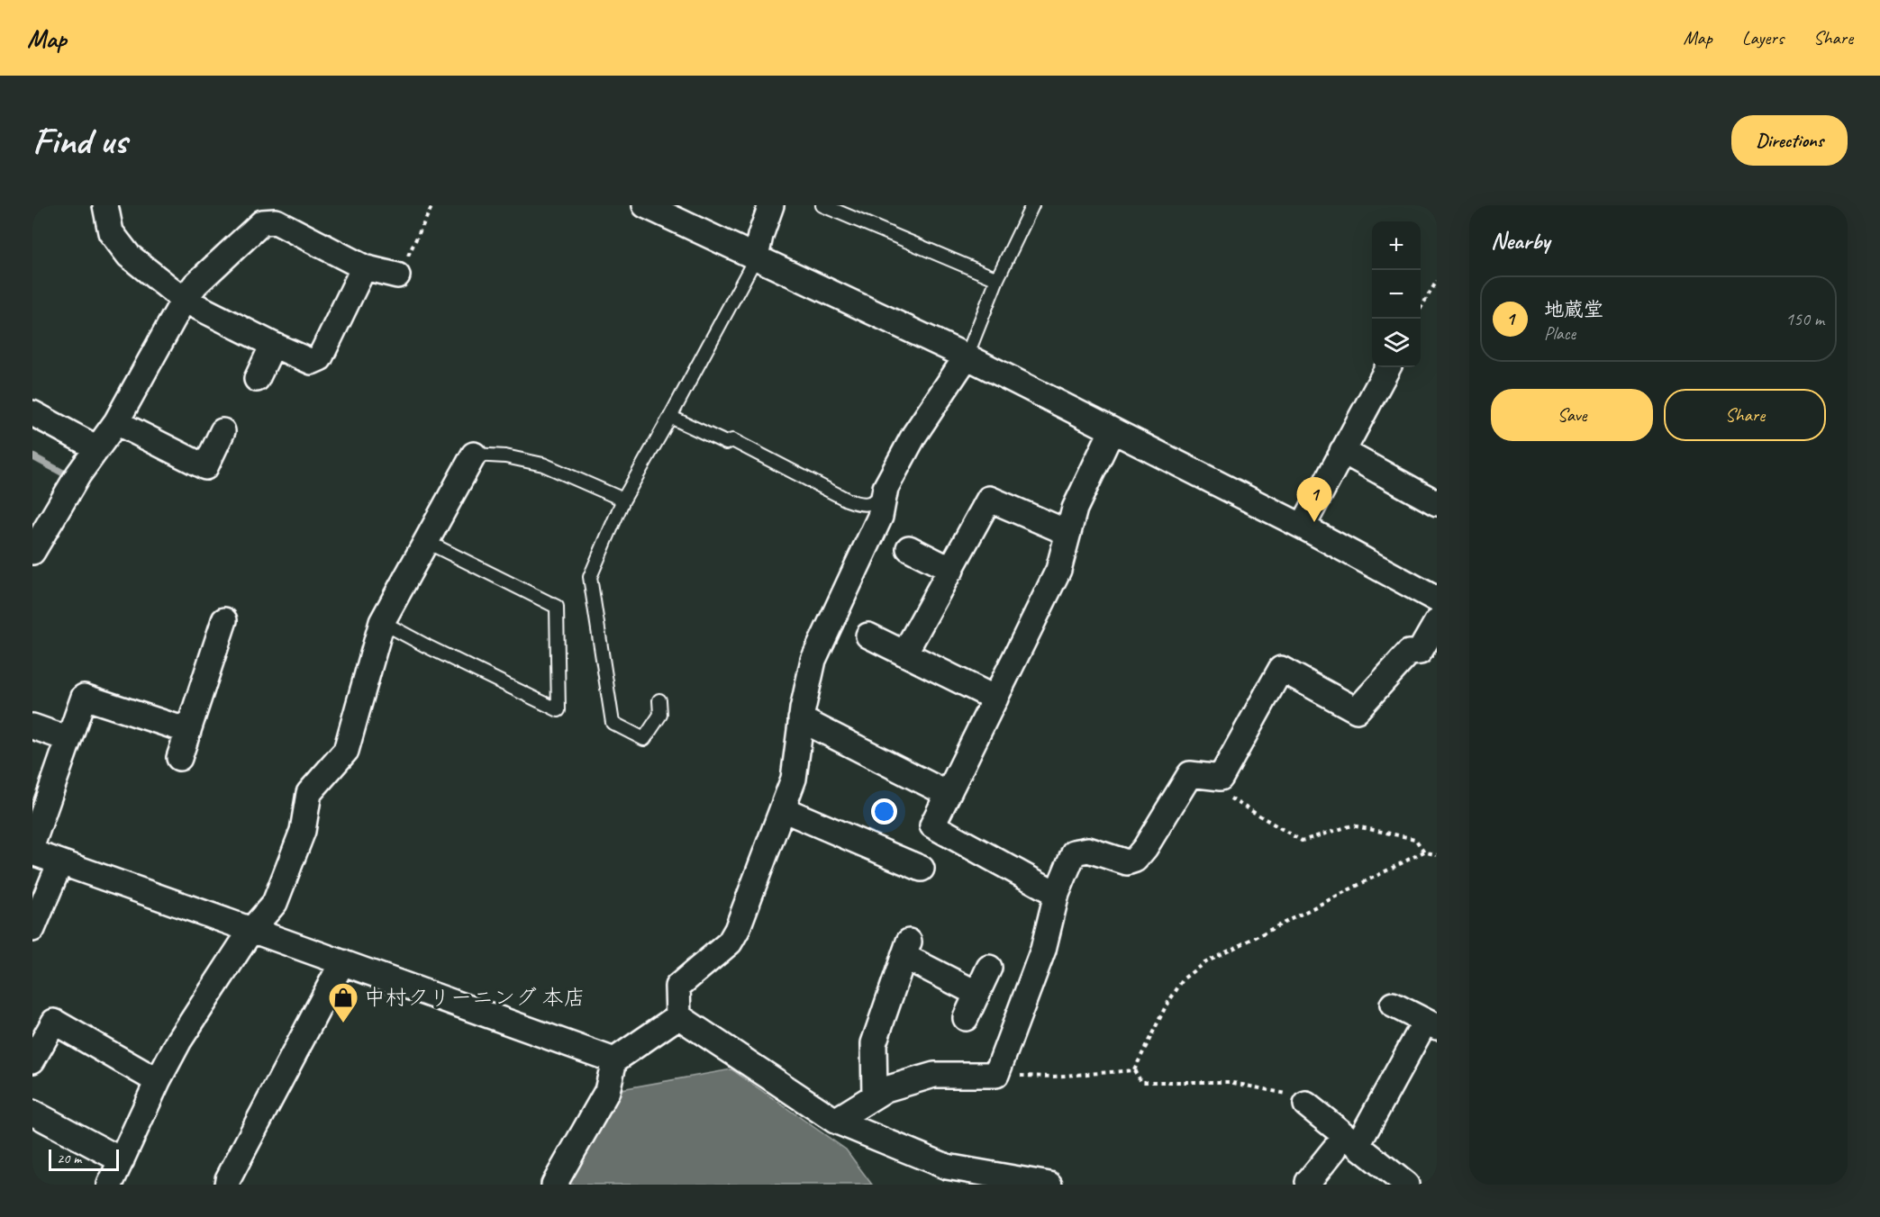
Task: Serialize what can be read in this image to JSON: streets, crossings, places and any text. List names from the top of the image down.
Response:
{
  "places": {
    "shop": ["中村クリーニング 本店"]
  },
  "scale_bar": "20 m",
  "page": {
    "header": "Map",
    "nav": ["Map", "Layers", "Share"],
    "buttons": [
      "Directions",
      ["Save", "Share"]
    ],
    "title": "Find us",
    "heading": "Nearby",
    "map_buttons": ["+", "−"],
    "list": [
      {
        "mark": "1",
        "name": "地蔵堂",
        "note": "Place",
        "value": "150 m"
      }
    ],
    "pins": "1",
    "scale": "20 m"
  }
}
